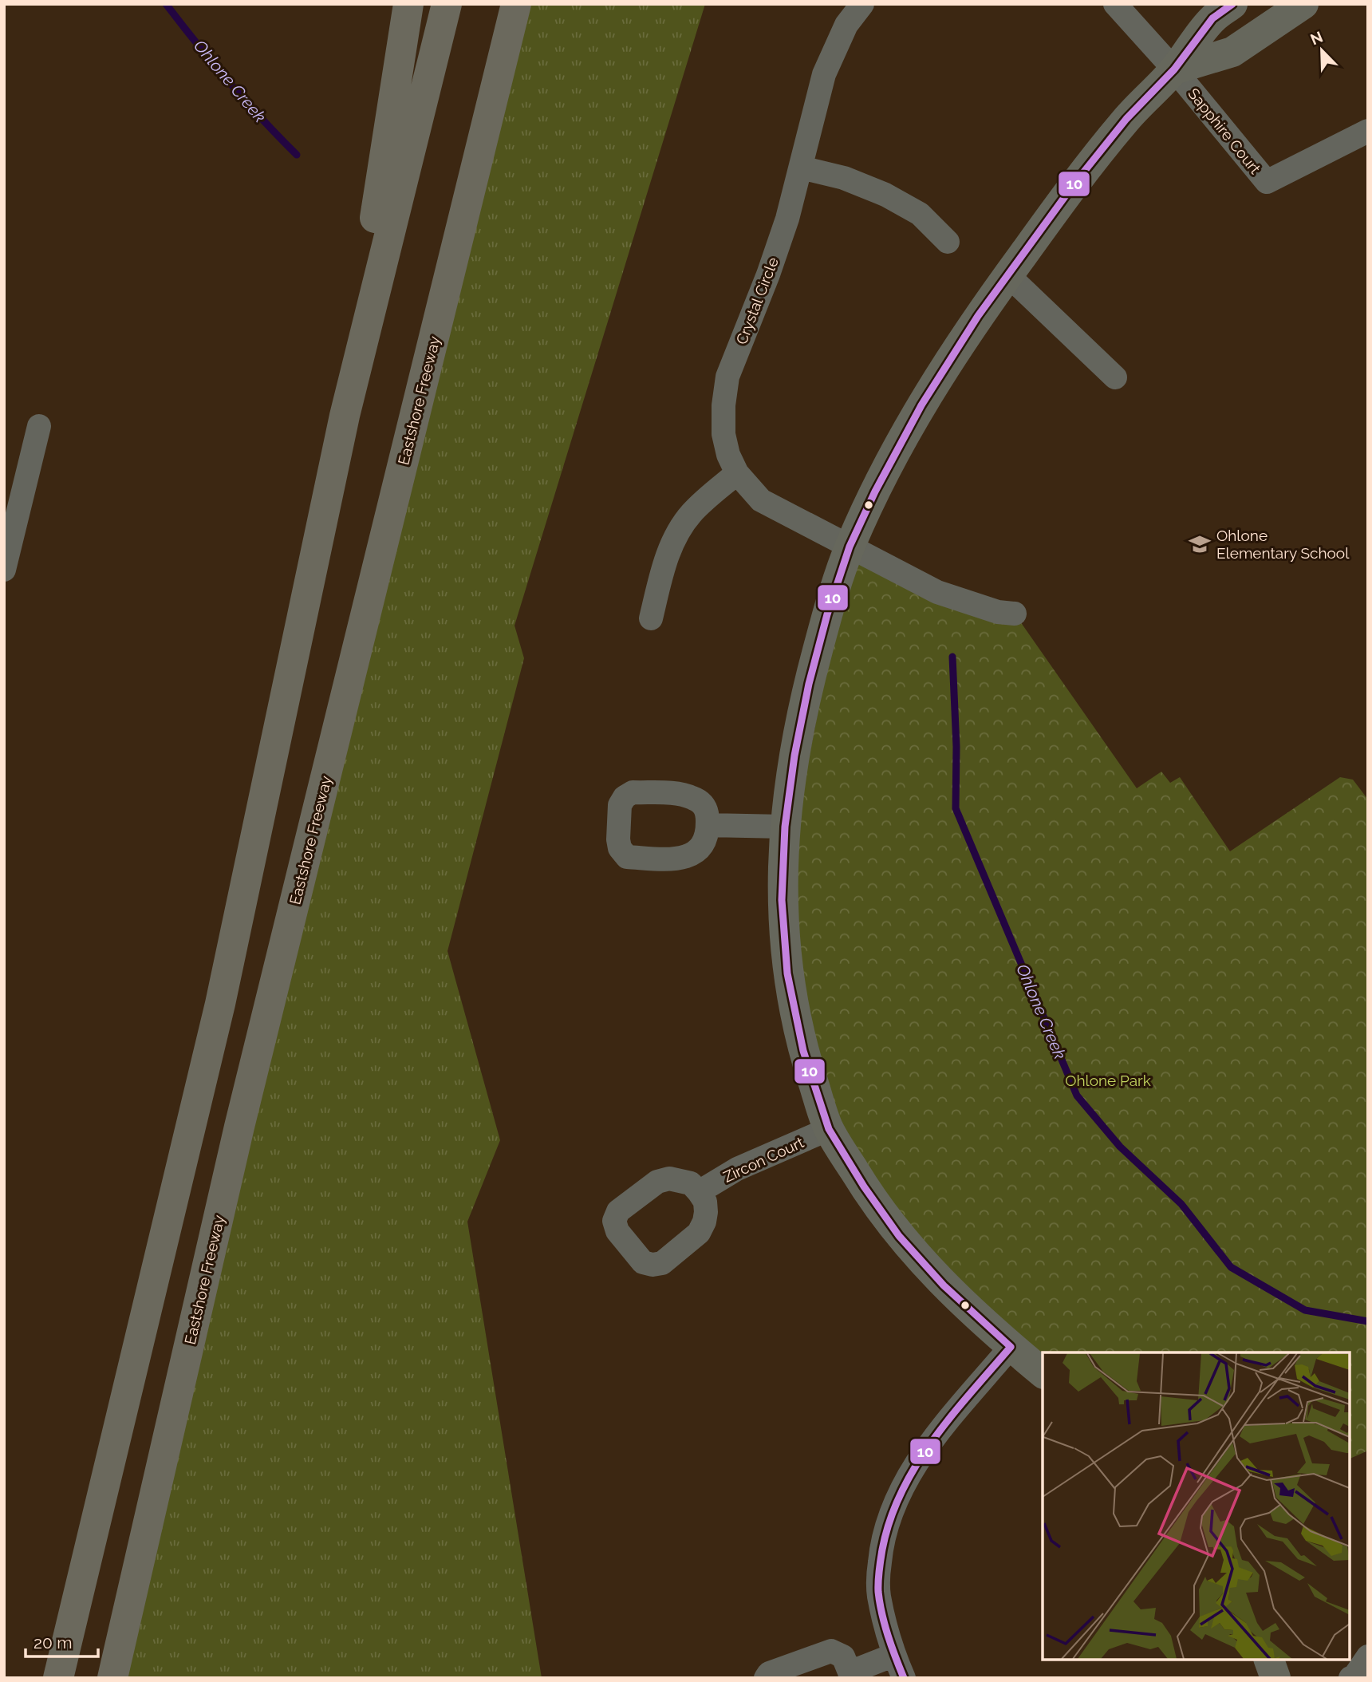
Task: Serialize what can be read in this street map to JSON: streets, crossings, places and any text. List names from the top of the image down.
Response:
{
  "streets": {
    "highway": ["Eastshore Freeway"],
    "street": ["Sapphire Court", "Crystal Circle", "Zircon Court"]
  },
  "water": ["Ohlone Creek"],
  "parks": ["Ohlone Park"],
  "places": {
    "school or university": ["Ohlone Elementary School"]
  },
  "lines": ["transit line 10"],
  "scale_bar": "20 m",
  "north": "top left"
}
